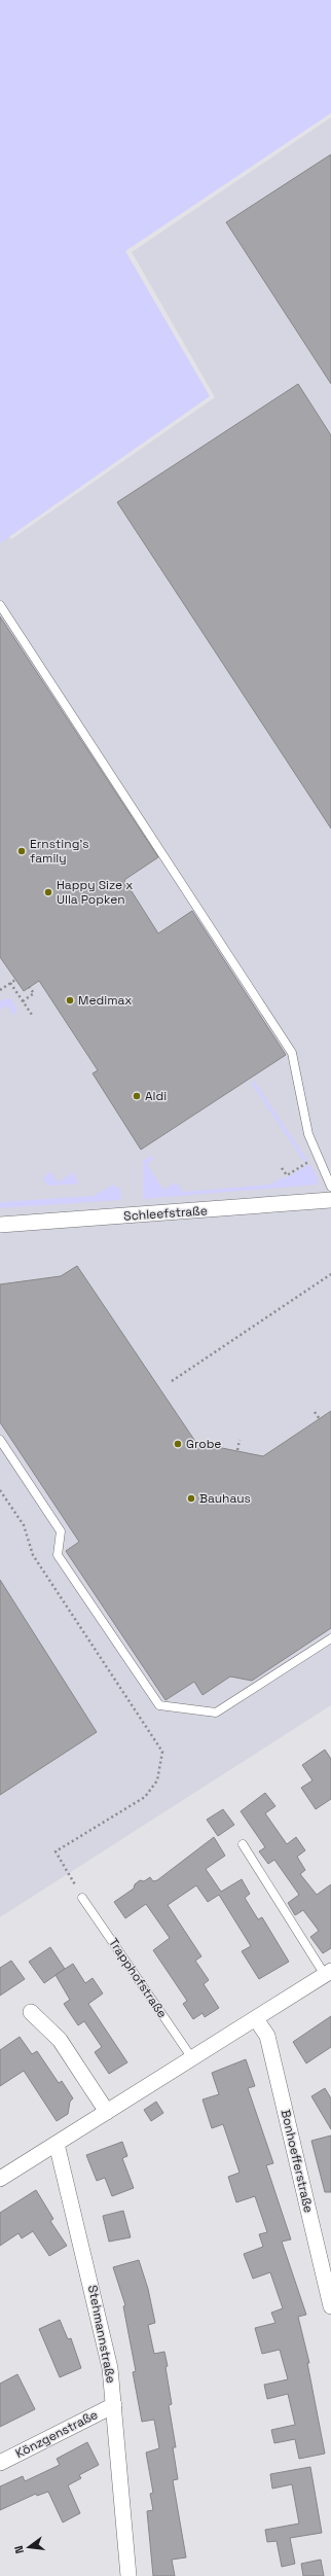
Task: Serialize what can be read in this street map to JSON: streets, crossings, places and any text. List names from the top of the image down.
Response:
{
  "streets": {
    "street": [
      "Schleefstraße",
      "Bonhoefferstraße",
      "Stehmannstraße",
      "Könzgenstraße"
    ],
    "lane": ["Trapphofstraße"]
  },
  "crossings": [
    ["Stehmannstraße", "Könzgenstraße"]
  ],
  "places": [
    "Ernsting's family",
    "Happy Size x Ulla Popken",
    "Medimax",
    "Aldi",
    "Grobe",
    "Bauhaus"
  ],
  "north": "left"
}
